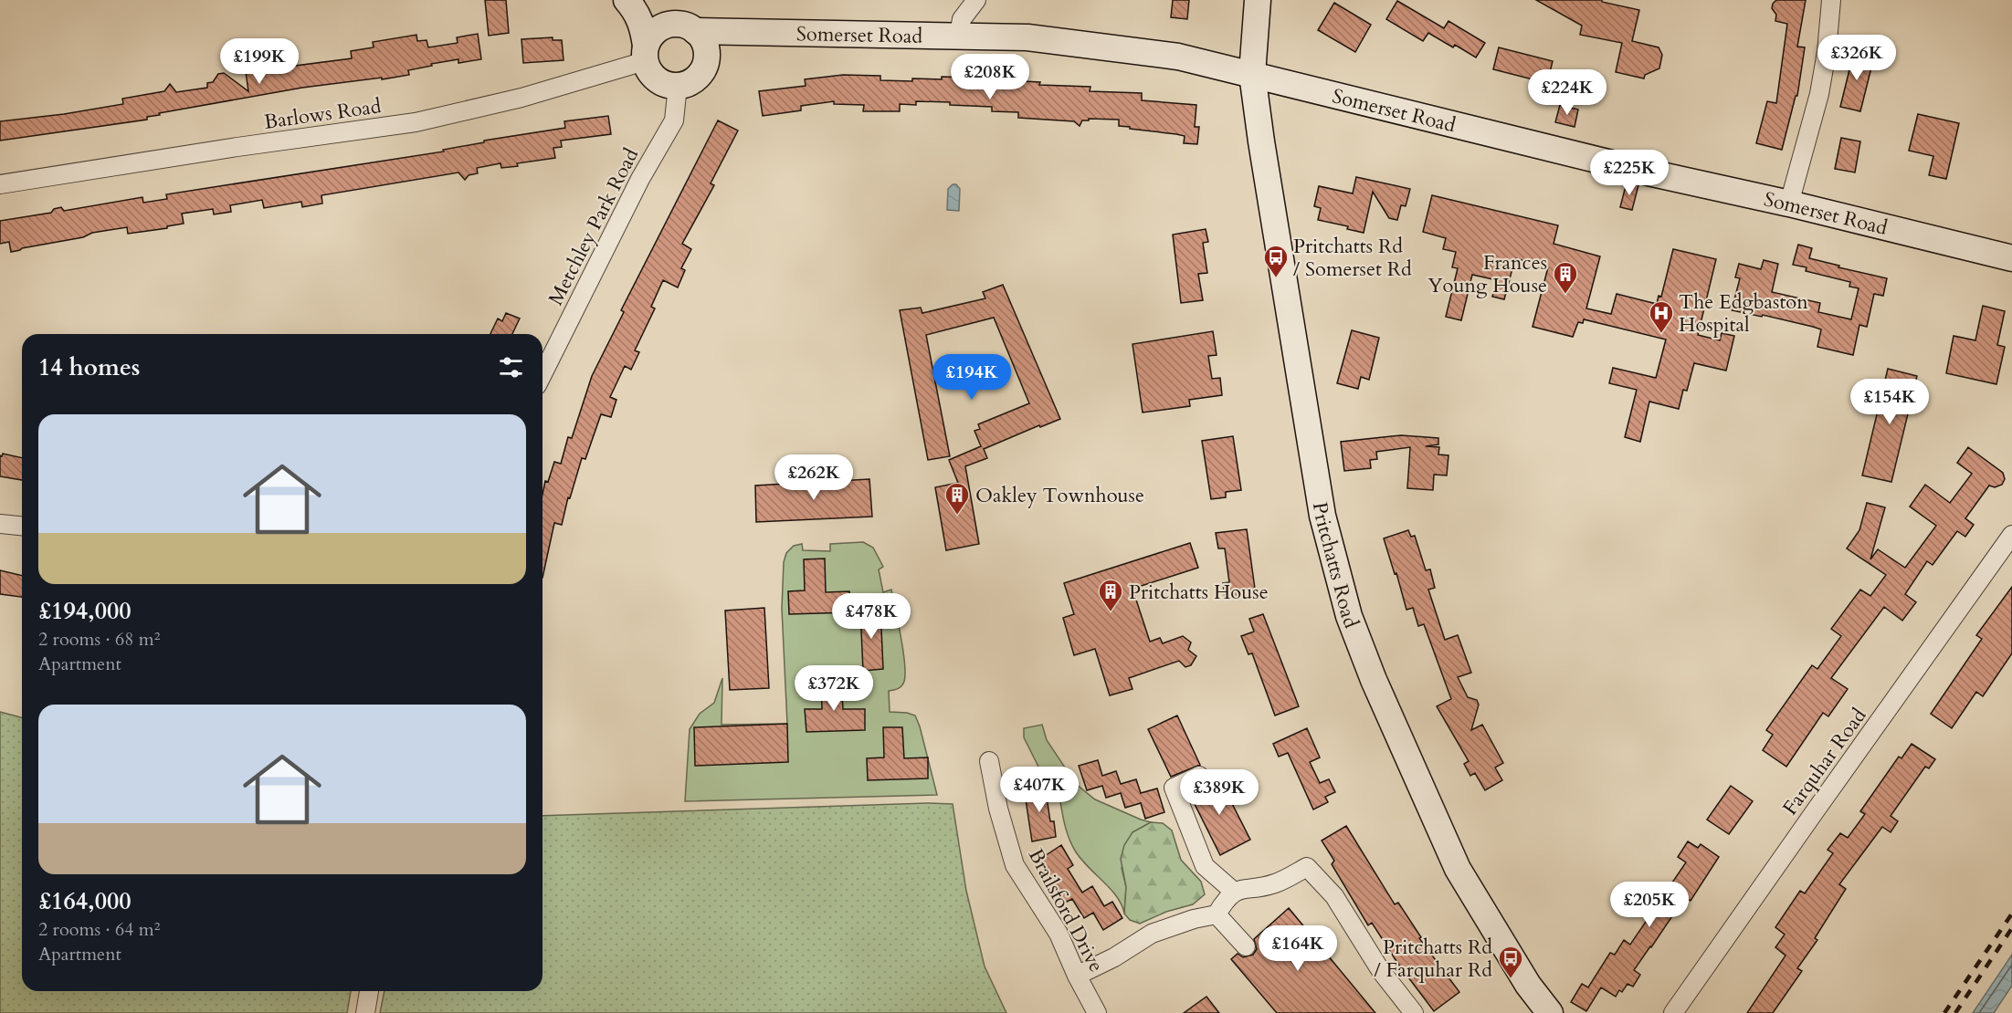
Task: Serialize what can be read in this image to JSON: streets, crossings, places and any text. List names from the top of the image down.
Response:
{
  "streets": {
    "street": [
      "Somerset Road",
      "Barlows Road",
      "Metchley Park Road",
      "Pritchatts Road",
      "Farquhar Road",
      "Brailsford Drive"
    ]
  },
  "crossings": [
    ["Somerset Road", "Barlows Road"],
    ["Somerset Road", "Metchley Park Road"],
    ["Somerset Road", "Pritchatts Road"],
    ["Barlows Road", "Metchley Park Road"]
  ],
  "places": {
    "bus stop": ["Pritchatts Rd / Somerset Rd", "Pritchatts Rd / Farquhar Rd"],
    "building": ["Frances Young House", "Oakley Townhouse", "Pritchatts House"],
    "hospital": ["The Edgbaston Hospital"]
  },
  "page": {
    "price": [
      "£326K",
      "£199K",
      "£208K",
      "£224K",
      "£225K",
      "£194K",
      "£154K",
      "£262K",
      "£478K",
      "£372K",
      "£407K",
      "£389K",
      "£205K",
      "£164K"
    ],
    "heading": "14 homes",
    "list": [
      {
        "name": "£194,000",
        "note": "2 rooms · 68 m² · Apartment"
      },
      {
        "name": "£164,000",
        "note": "2 rooms · 64 m² · Apartment"
      }
    ]
  }
}
